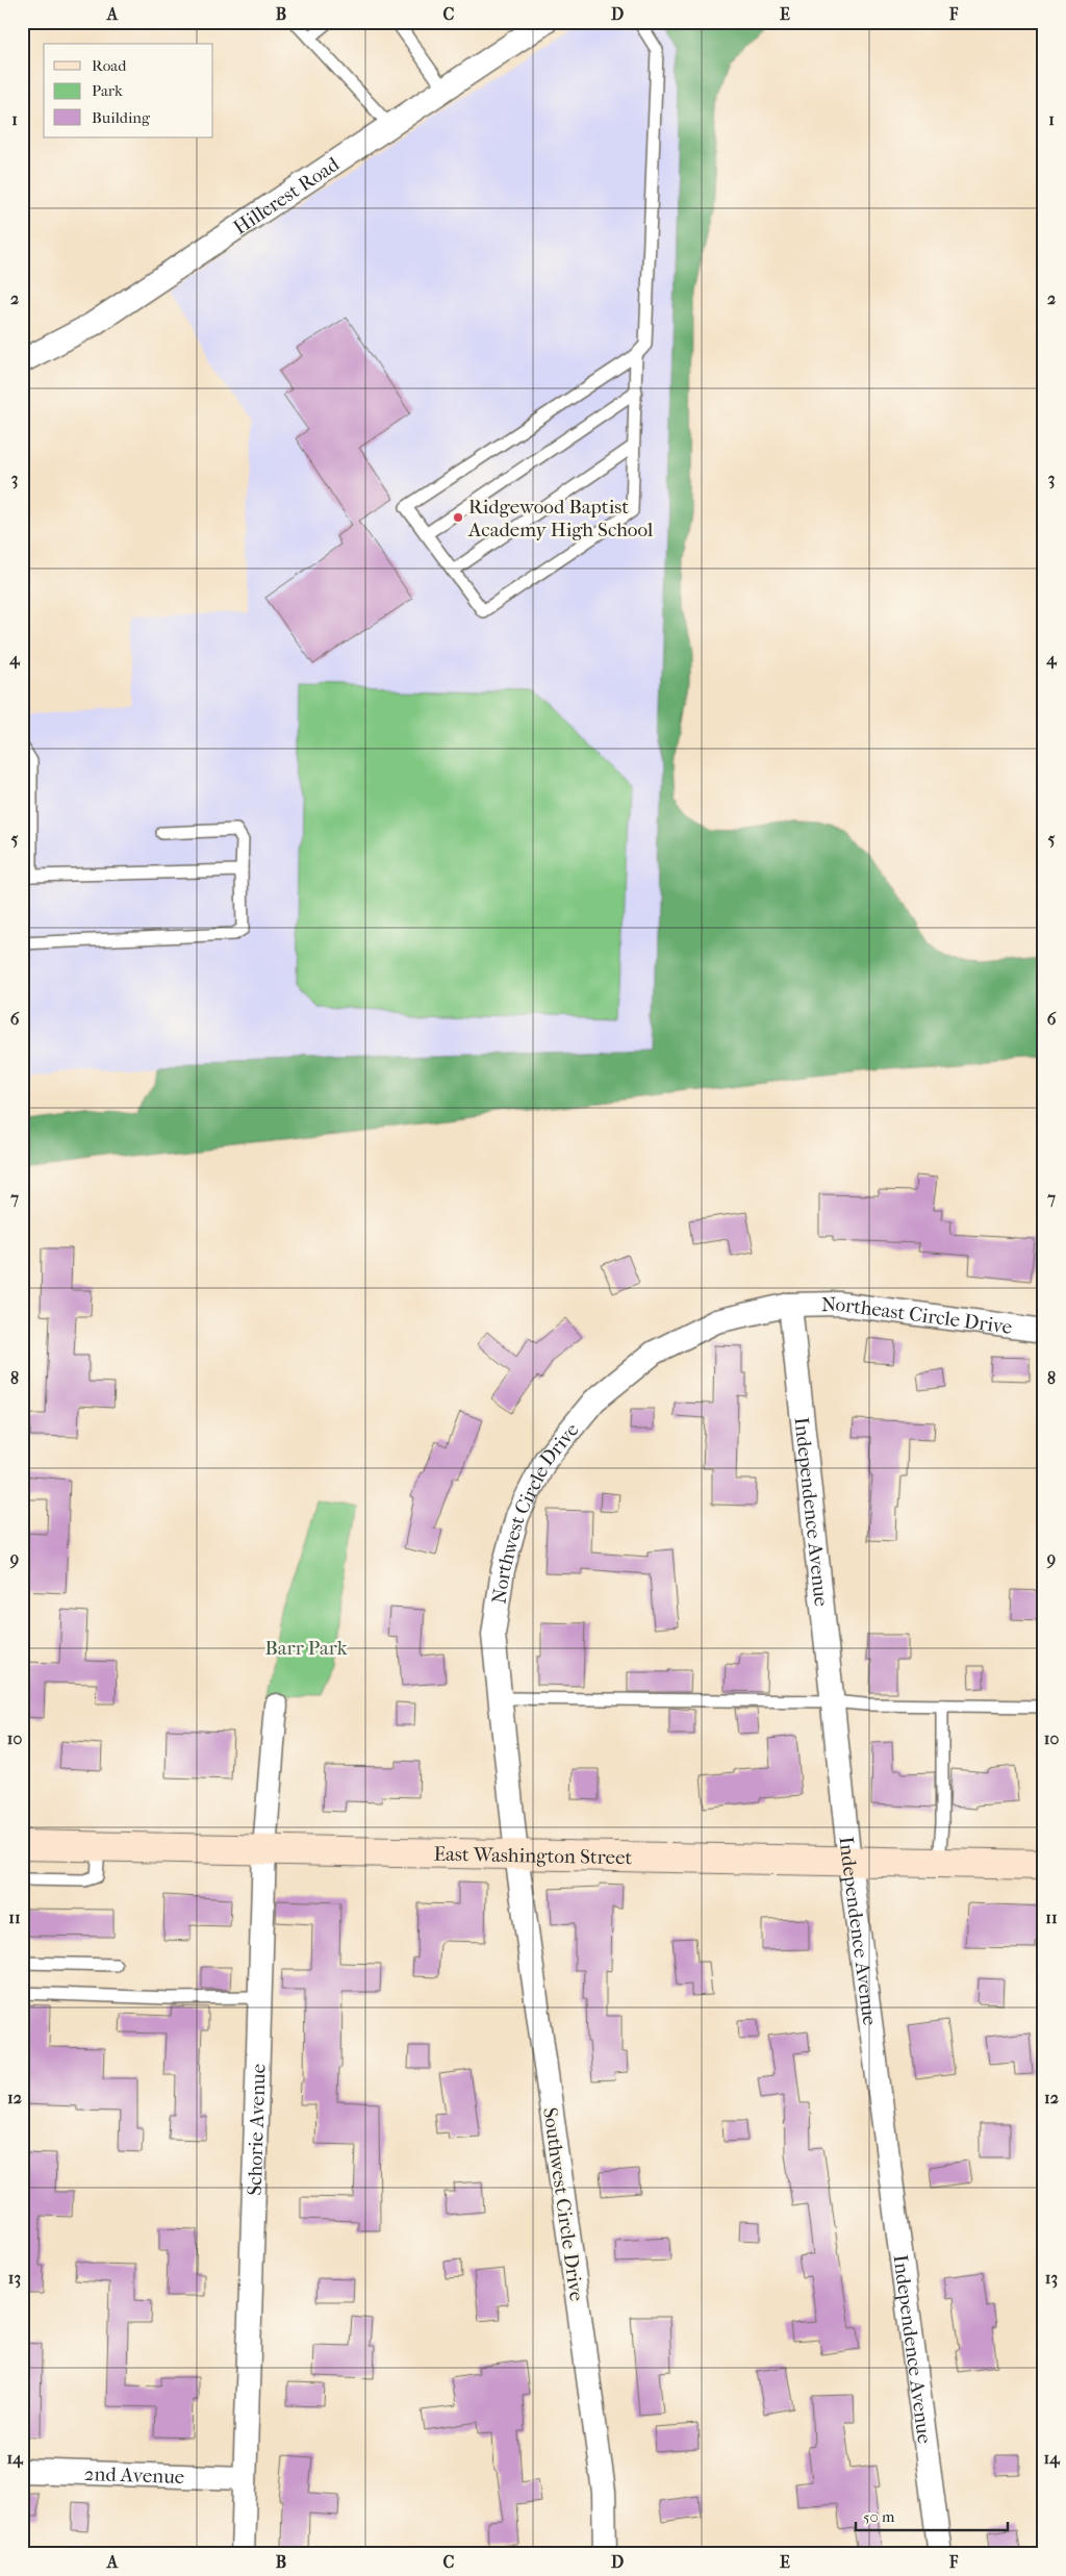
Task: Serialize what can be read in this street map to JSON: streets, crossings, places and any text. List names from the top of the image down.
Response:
{
  "streets": {
    "street": [
      "Hillcrest Road",
      "Northeast Circle Drive",
      "Independence Avenue",
      "Northwest Circle Drive",
      "East Washington Street",
      "Schorie Avenue",
      "Southwest Circle Drive",
      "2nd Avenue"
    ]
  },
  "crossings": [
    ["Northeast Circle Drive", "Independence Avenue"],
    ["Northeast Circle Drive", "Northwest Circle Drive"],
    ["Independence Avenue", "Northwest Circle Drive"],
    ["Independence Avenue", "East Washington Street"],
    ["Northwest Circle Drive", "East Washington Street"],
    ["Northwest Circle Drive", "Southwest Circle Drive"],
    ["East Washington Street", "Schorie Avenue"],
    ["East Washington Street", "Southwest Circle Drive"],
    ["Schorie Avenue", "2nd Avenue"]
  ],
  "parks": ["Barr Park"],
  "places": ["Ridgewood Baptist Academy High School"],
  "legend": ["Road", "Park", "Building"],
  "scale_bar": "50 m",
  "grid": {
    "columns": [
      "A",
      "B",
      "C",
      "D",
      "E",
      "F"
    ],
    "rows": [
      "1",
      "2",
      "3",
      "4",
      "5",
      "6",
      "7",
      "8",
      "9",
      "10",
      "11",
      "12",
      "13",
      "14"
    ]
  }
}
